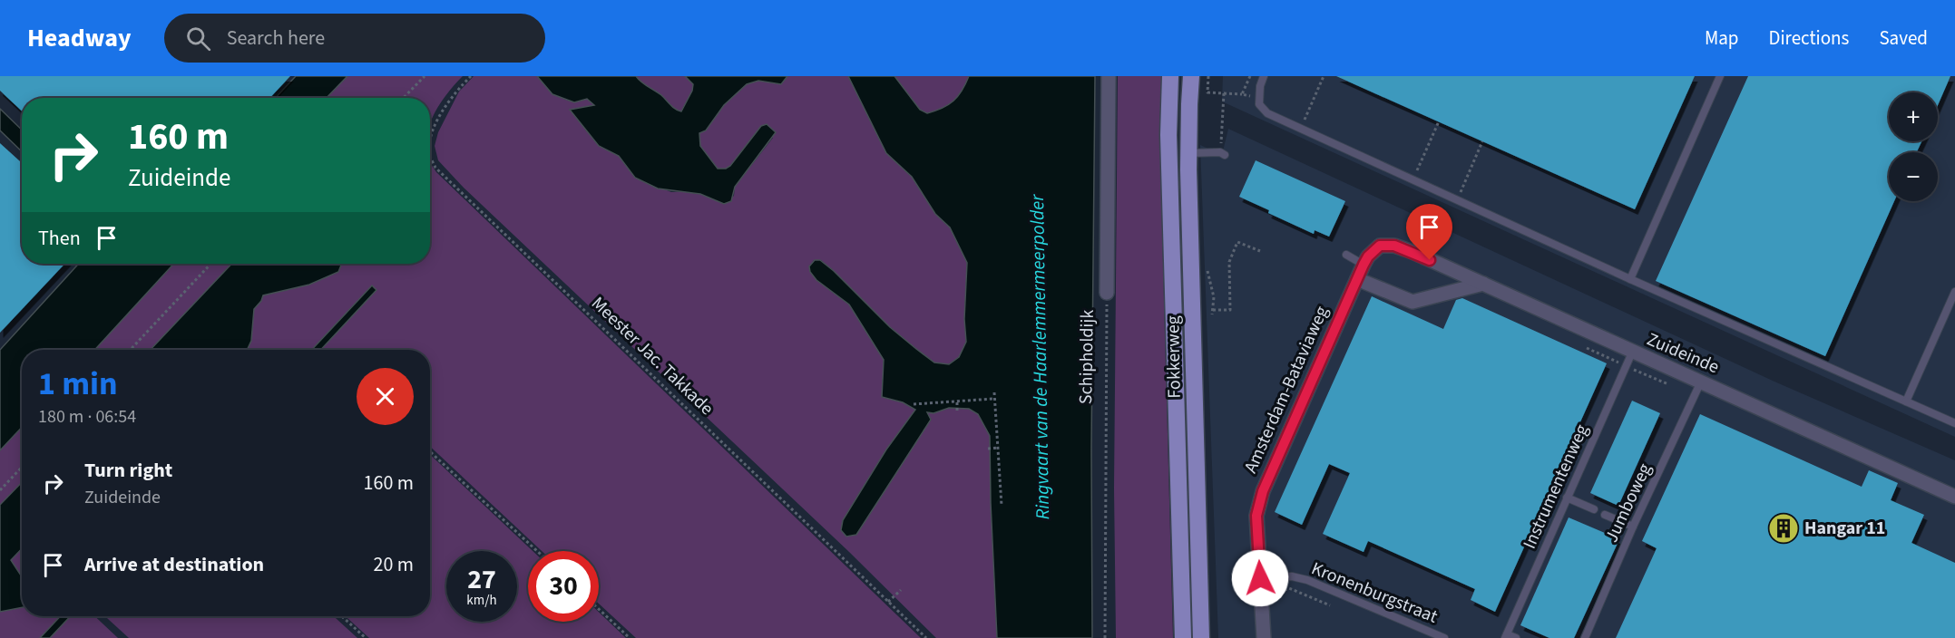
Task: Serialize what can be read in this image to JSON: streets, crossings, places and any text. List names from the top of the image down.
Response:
{
  "streets": {
    "main road": ["Fokkerweg"],
    "street": ["Zuideinde", "Schipholdijk", "Amsterdam-Bataviaweg"],
    "lane": ["Instrumentenweg", "Jumboweg", "Kronenburgstraat"],
    "path": ["Meester Jac. Takkade"]
  },
  "crossings": [
    ["Zuideinde", "Amsterdam-Bataviaweg"],
    ["Zuideinde", "Instrumentenweg"],
    ["Zuideinde", "Jumboweg"],
    ["Amsterdam-Bataviaweg", "Kronenburgstraat"]
  ],
  "water": ["Ringvaart van de Haarlemmermeerpolder"],
  "places": {
    "building": ["Hangar 11"]
  },
  "page": {
    "header": "Headway",
    "search": "Search here",
    "nav": ["Map", "Directions", "Saved"],
    "map_buttons": ["+", "−"],
    "turn": ["160 m", "Zuideinde"],
    "then": "Then",
    "heading": ["1 min", "180 m · 06:54"],
    "list": [
      {
        "name": "Turn right",
        "note": "Zuideinde",
        "value": "160 m"
      },
      {
        "name": "Arrive at destination",
        "value": "20 m"
      }
    ],
    "speed": "27 km/h",
    "limit": "30"
  }
}
